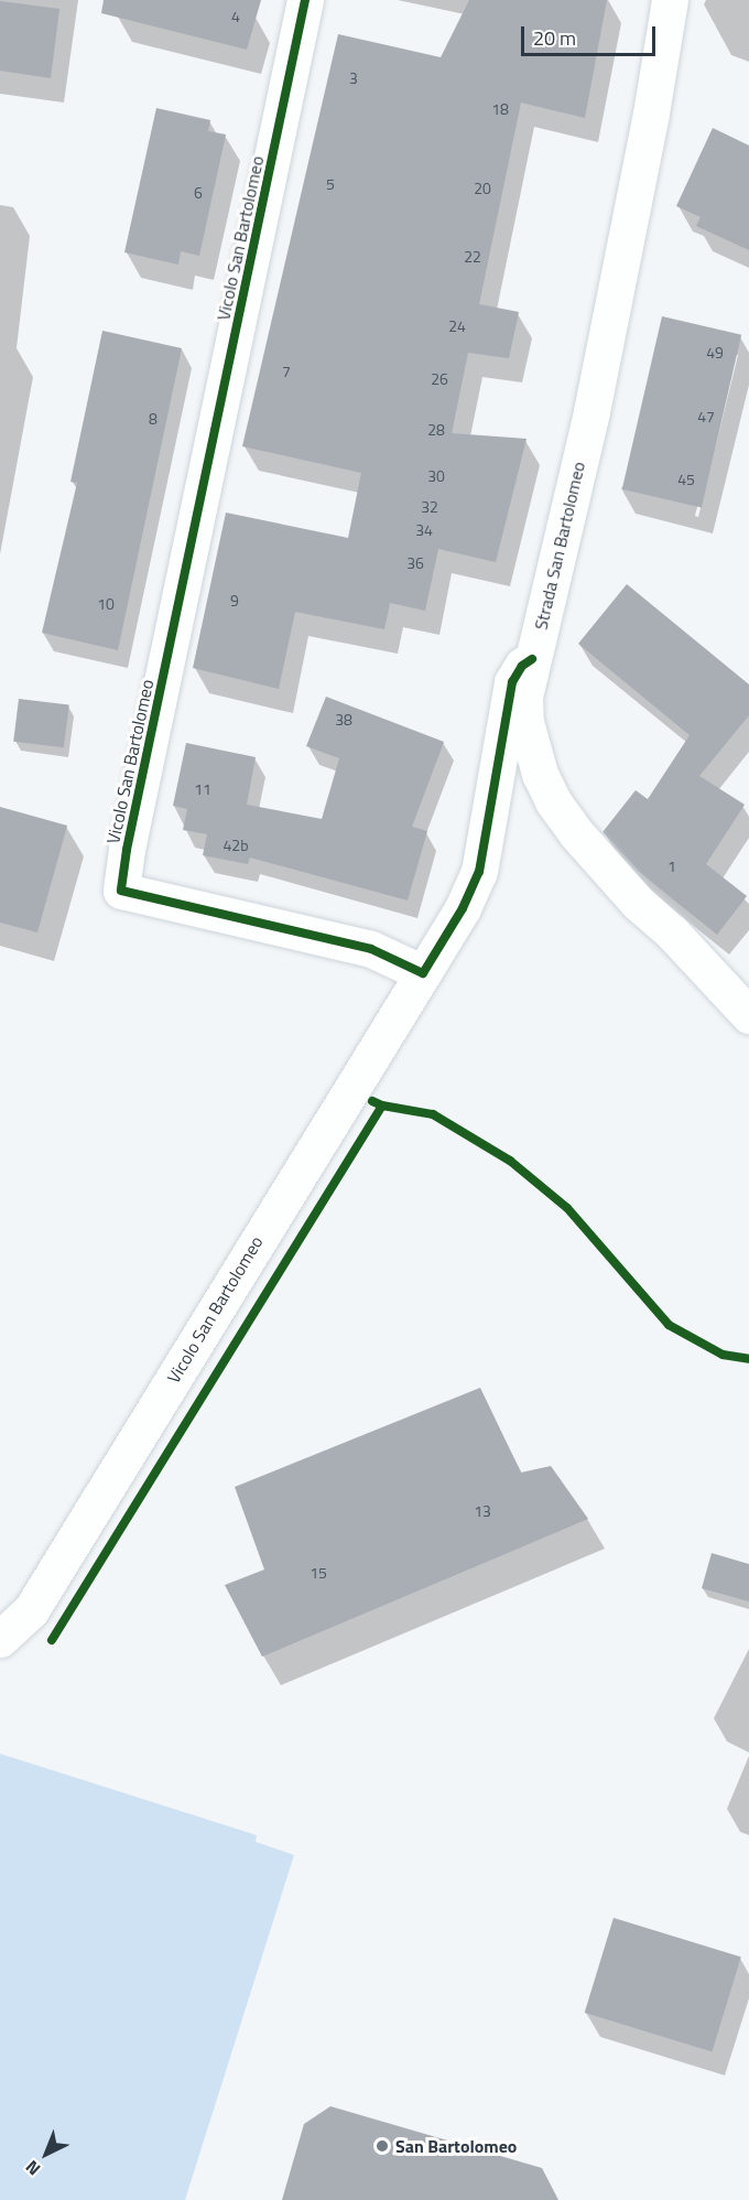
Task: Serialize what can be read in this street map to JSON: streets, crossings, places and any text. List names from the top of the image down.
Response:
{
  "streets": {
    "street": ["Vicolo San Bartolomeo", "Strada San Bartolomeo"]
  },
  "crossings": [
    ["Vicolo San Bartolomeo", "Strada San Bartolomeo"]
  ],
  "places": ["San Bartolomeo"],
  "house_numbers": [
    "4",
    "3",
    "18",
    "5",
    "20",
    "6",
    "22",
    "24",
    "49",
    "7",
    "26",
    "47",
    "8",
    "28",
    "30",
    "45",
    "32",
    "34",
    "36",
    "9",
    "10",
    "38",
    "11",
    "42b",
    "1",
    "13",
    "15"
  ],
  "scale_bar": "20 m",
  "north": "bottom left"
}
